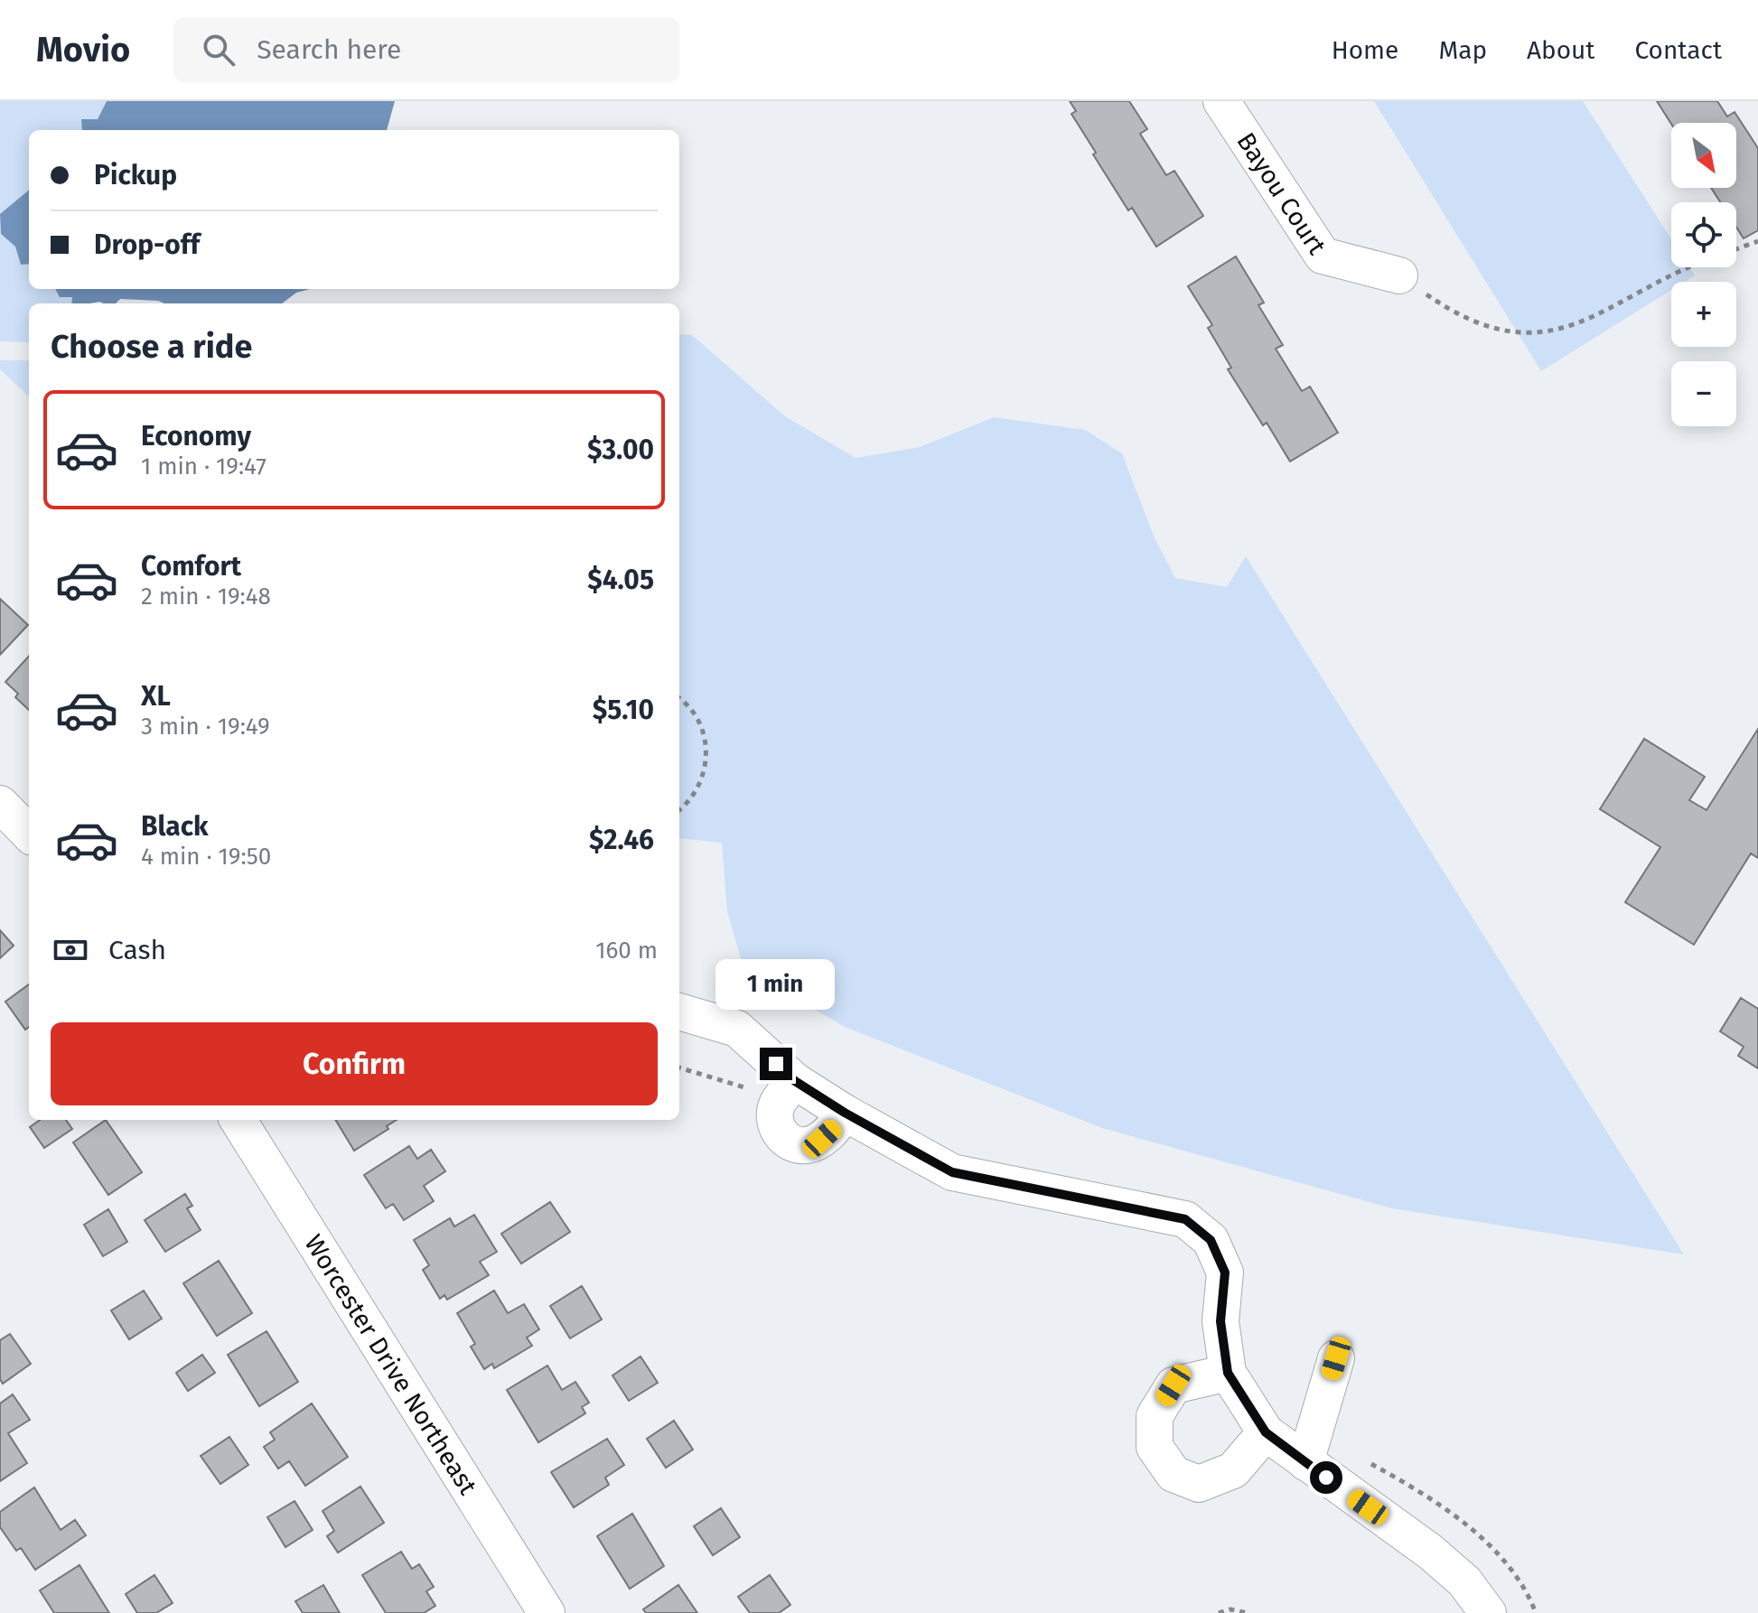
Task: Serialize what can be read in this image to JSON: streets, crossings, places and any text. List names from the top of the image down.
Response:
{
  "streets": {
    "street": ["Bayou Court", "Worcester Drive Northeast"]
  },
  "north": "bottom right",
  "page": {
    "header": "Movio",
    "search": "Search here",
    "nav": [
      "Home",
      "Map",
      "About",
      "Contact"
    ],
    "map_buttons": ["+", "−"],
    "banner": ["Pickup", "Drop-off"],
    "heading": "Choose a ride",
    "list": [
      {
        "name": "Economy",
        "note": "1 min · 19:47",
        "value": "$3.00"
      },
      {
        "name": "Comfort",
        "note": "2 min · 19:48",
        "value": "$4.05"
      },
      {
        "name": "XL",
        "note": "3 min · 19:49",
        "value": "$5.10"
      },
      {
        "name": "Black",
        "note": "4 min · 19:50",
        "value": "$2.46"
      }
    ],
    "pay": ["Cash", "160 m"],
    "bubble": "1 min",
    "buttons": "Confirm"
  }
}
